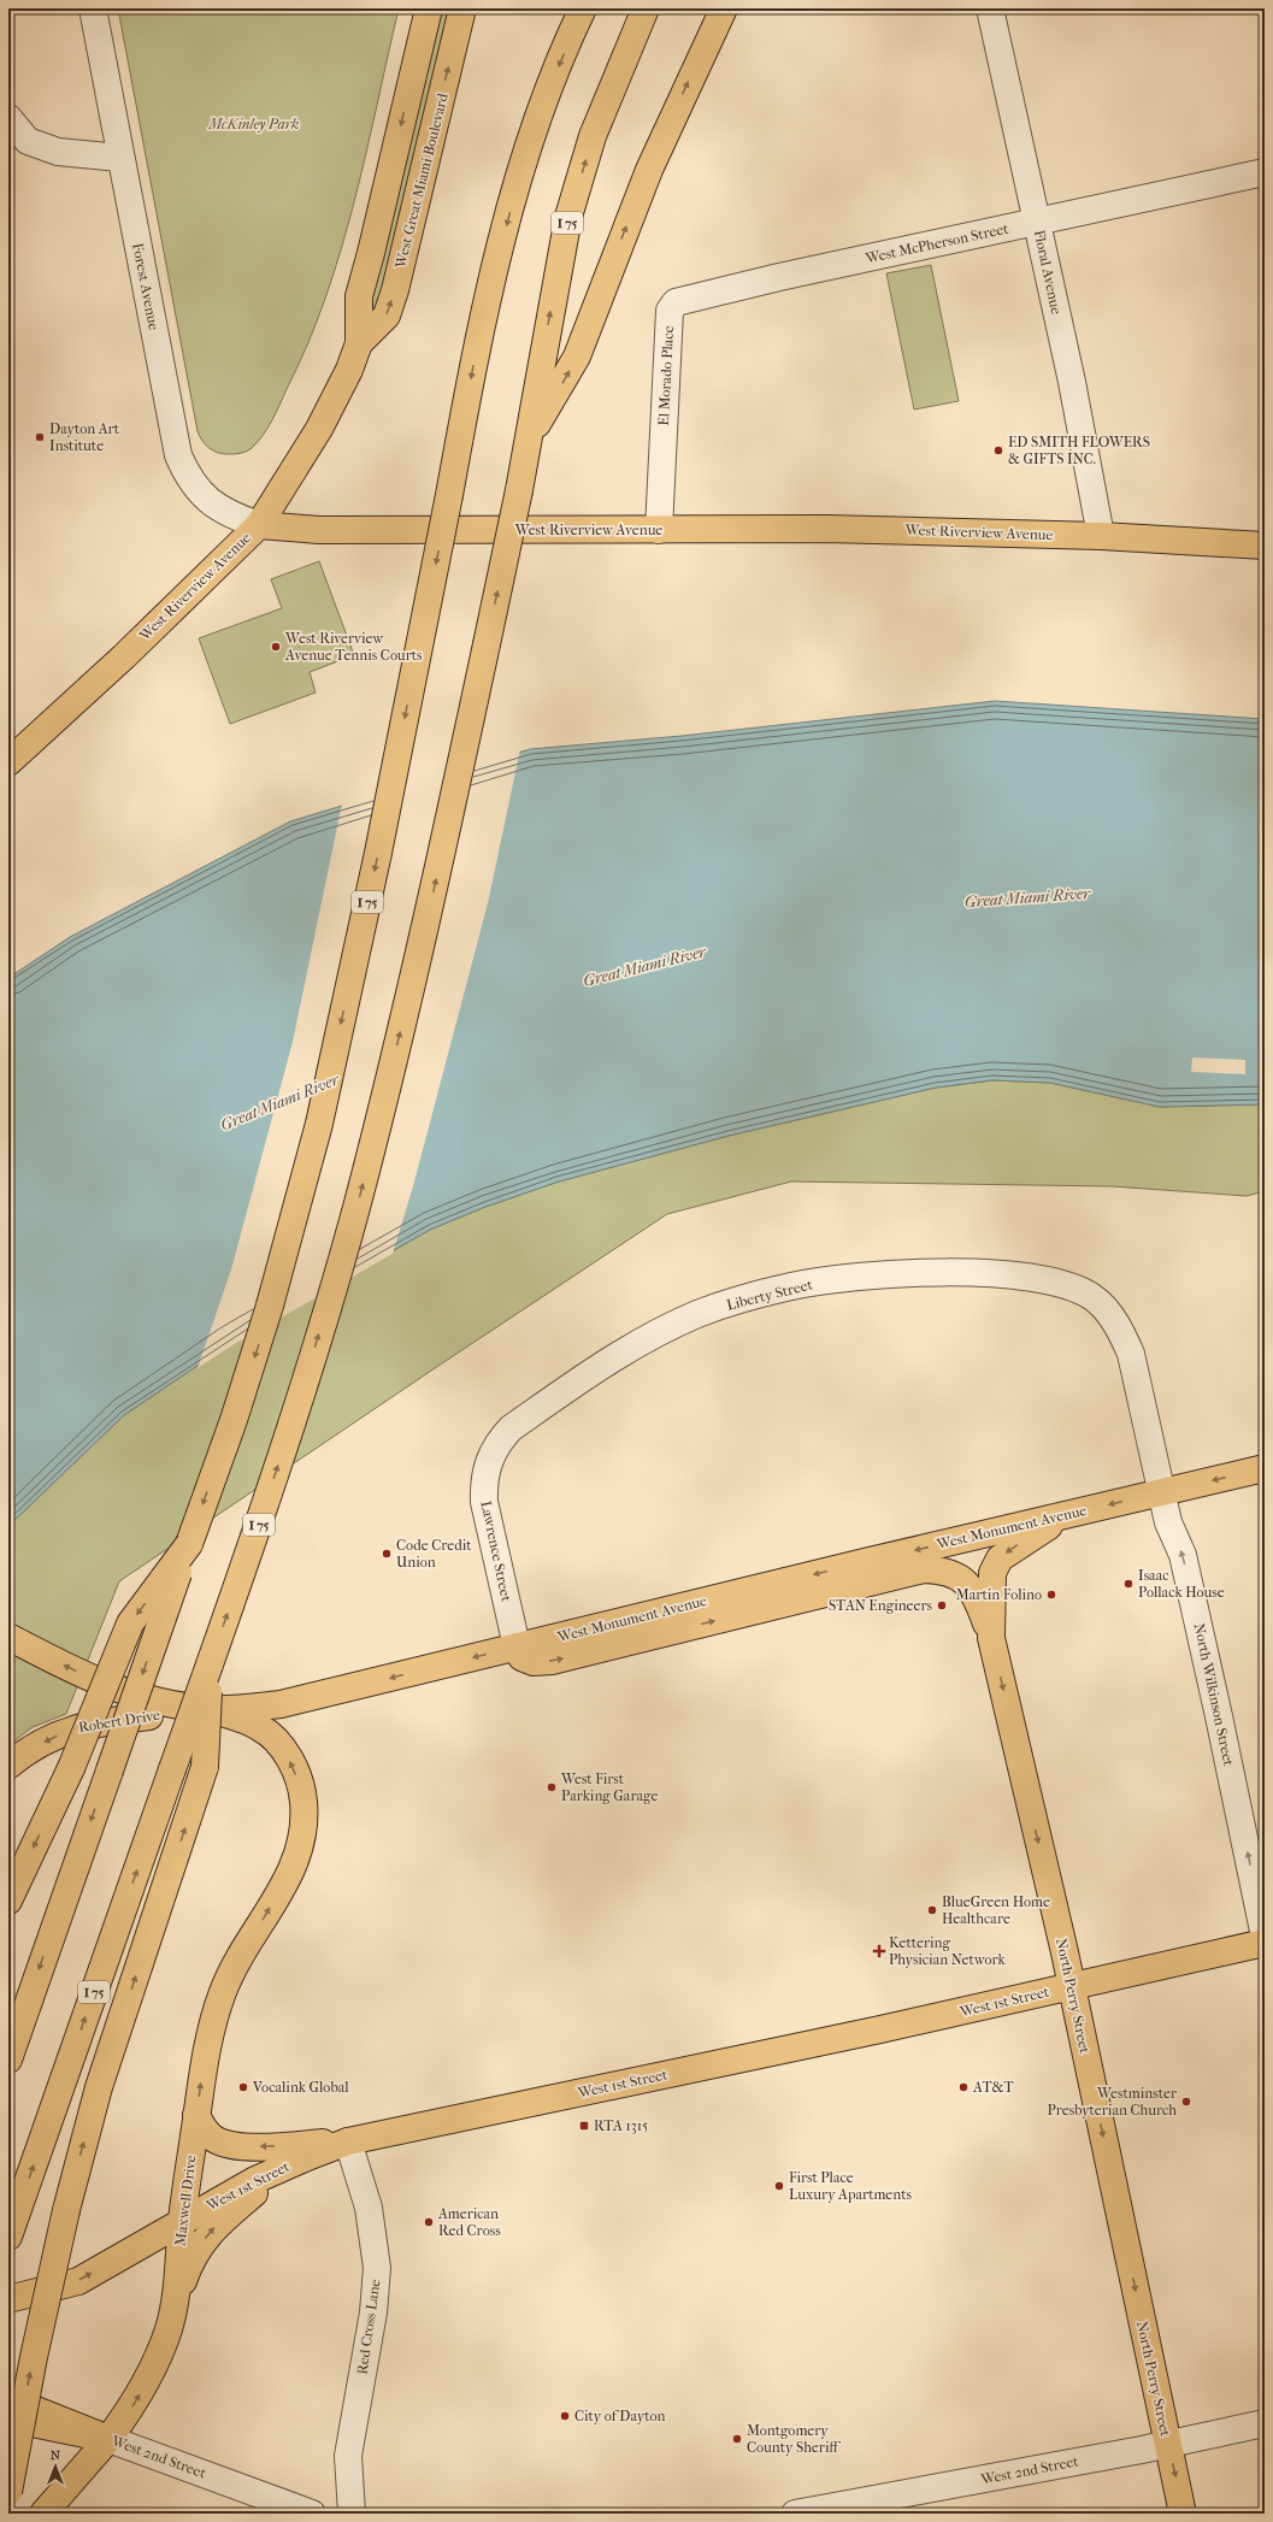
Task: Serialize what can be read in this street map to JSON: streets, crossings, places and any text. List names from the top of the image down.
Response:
{
  "streets": {
    "main road": [
      "West Great Miami Boulevard",
      "I 75",
      "West Riverview Avenue",
      "West Monument Avenue",
      "Robert Drive",
      "North Perry Street",
      "West 1st Street",
      "Maxwell Drive",
      "West 2nd Street"
    ],
    "street": [
      "West McPherson Street",
      "Floral Avenue",
      "Forest Avenue",
      "El Morado Place",
      "Liberty Street",
      "Lawrence Street",
      "North Wilkinson Street",
      "Red Cross Lane"
    ]
  },
  "crossings": [
    ["West Great Miami Boulevard", "Forest Avenue"],
    ["West Great Miami Boulevard", "West Riverview Avenue"],
    ["West McPherson Street", "Floral Avenue"],
    ["West McPherson Street", "El Morado Place"],
    ["Floral Avenue", "West Riverview Avenue"],
    ["Forest Avenue", "West Riverview Avenue"],
    ["El Morado Place", "West Riverview Avenue"],
    ["Liberty Street", "Lawrence Street"],
    ["Liberty Street", "North Wilkinson Street"],
    ["West Monument Avenue", "Lawrence Street"],
    ["West Monument Avenue", "North Wilkinson Street"],
    ["West Monument Avenue", "Robert Drive"],
    ["West Monument Avenue", "North Perry Street"],
    ["West Monument Avenue", "Maxwell Drive"],
    ["Robert Drive", "Maxwell Drive"],
    ["North Perry Street", "West 1st Street"],
    ["North Perry Street", "West 2nd Street"],
    ["West 1st Street", "Maxwell Drive"],
    ["West 1st Street", "Red Cross Lane"],
    ["Maxwell Drive", "West 2nd Street"]
  ],
  "one_way": [
    "West Monument Avenue",
    "North Wilkinson Street",
    "Robert Drive",
    "North Perry Street"
  ],
  "water": ["Great Miami River"],
  "parks": ["McKinley Park"],
  "places": {
    "other": [
      "Dayton Art Institute",
      "ED SMITH FLOWERS & GIFTS INC.",
      "West Riverview Avenue Tennis Courts",
      "Code Credit Union",
      "Isaac Pollack House",
      "Martin Folino",
      "STAN Engineers",
      "West First Parking Garage",
      "BlueGreen Home Healthcare",
      "Vocalink Global",
      "AT&T",
      "Westminster Presbyterian Church",
      "First Place Luxury Apartments",
      "American Red Cross",
      "City of Dayton",
      "Montgomery County Sheriff"
    ],
    "health": ["Kettering Physician Network"],
    "transit": ["RTA 1315"]
  },
  "north": "top"
}
